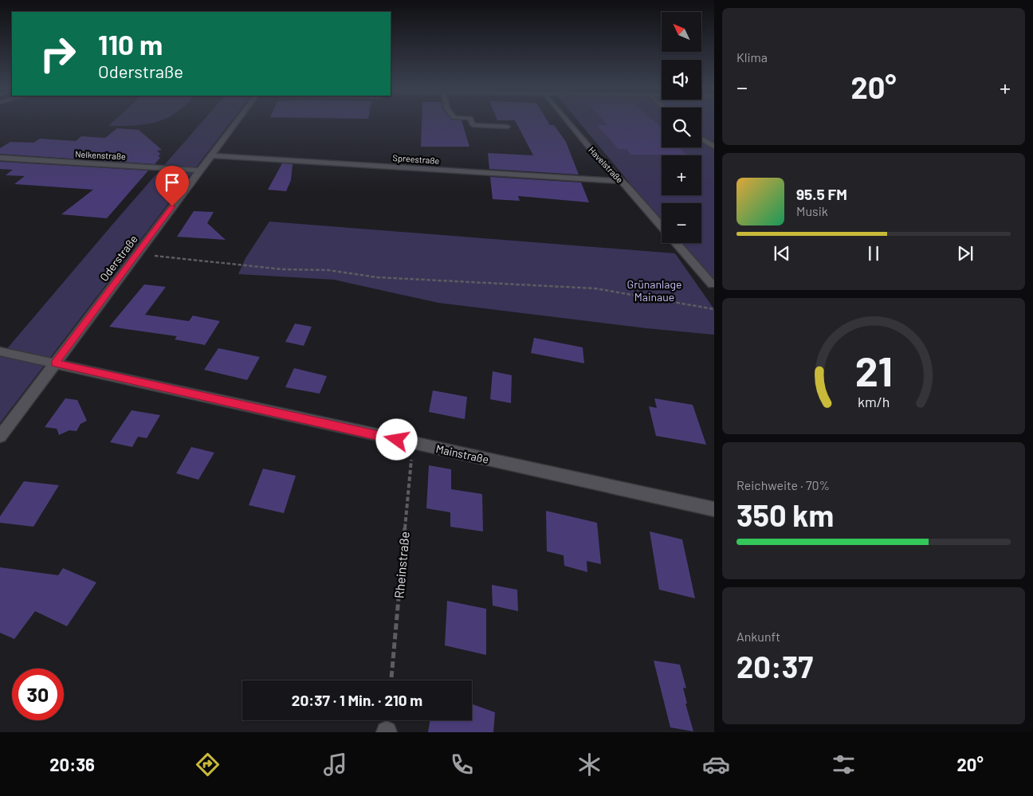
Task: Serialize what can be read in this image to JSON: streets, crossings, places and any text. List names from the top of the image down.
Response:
{
  "streets": {
    "street": [
      "Nelkenstraße",
      "Spreestraße",
      "Havelstraße",
      "Oderstraße",
      "Mainstraße"
    ],
    "path": ["Rheinstraße"]
  },
  "crossings": [
    ["Nelkenstraße", "Oderstraße"],
    ["Spreestraße", "Havelstraße"],
    ["Spreestraße", "Oderstraße"],
    ["Oderstraße", "Mainstraße"],
    ["Mainstraße", "Rheinstraße"]
  ],
  "parks": ["Grünanlage Mainaue"],
  "north": "top left",
  "page": {
    "tile": [
      "Klima",
      ["Reichweite · 70%", "350 km"],
      ["Ankunft", "20:37"]
    ],
    "map_buttons": ["+", "−"],
    "turn": ["110 m", "Oderstraße"],
    "heat": ["−", "20°", "+"],
    "song": ["95.5 FM", "Musik"],
    "limit": "30",
    "trip": "20:37 · 1 Min. · 210 m",
    "tabs": ["20:36", "20°"],
    "gauge": ["21", "km/h"]
  }
}
